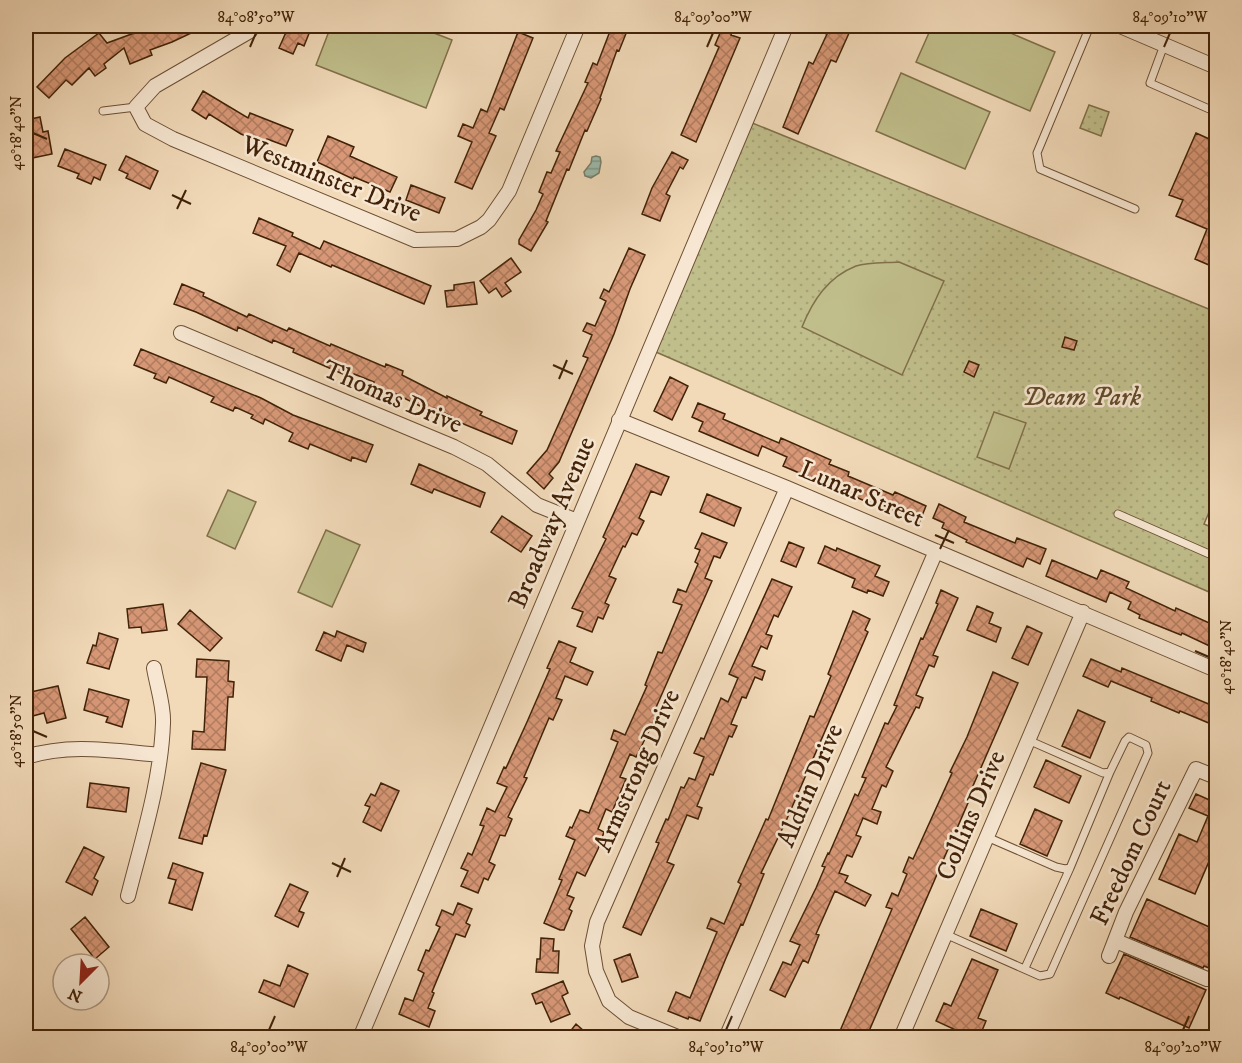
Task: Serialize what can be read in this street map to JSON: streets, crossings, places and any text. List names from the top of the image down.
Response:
{
  "streets": {
    "street": [
      "Westminster Drive",
      "Thomas Drive",
      "Lunar Street",
      "Broadway Avenue",
      "Armstrong Drive",
      "Aldrin Drive",
      "Collins Drive",
      "Freedom Court"
    ]
  },
  "crossings": [
    ["Thomas Drive", "Broadway Avenue"],
    ["Lunar Street", "Broadway Avenue"],
    ["Lunar Street", "Armstrong Drive"],
    ["Lunar Street", "Aldrin Drive"],
    ["Lunar Street", "Collins Drive"]
  ],
  "parks": ["Deam Park"],
  "north": "bottom left",
  "coordinates": [
    "84°08'50\"W",
    "84°09'00\"W",
    "84°09'10\"W",
    "40°18'40\"N",
    "40°18'50\"N",
    "84°09'20\"W"
  ]
}
